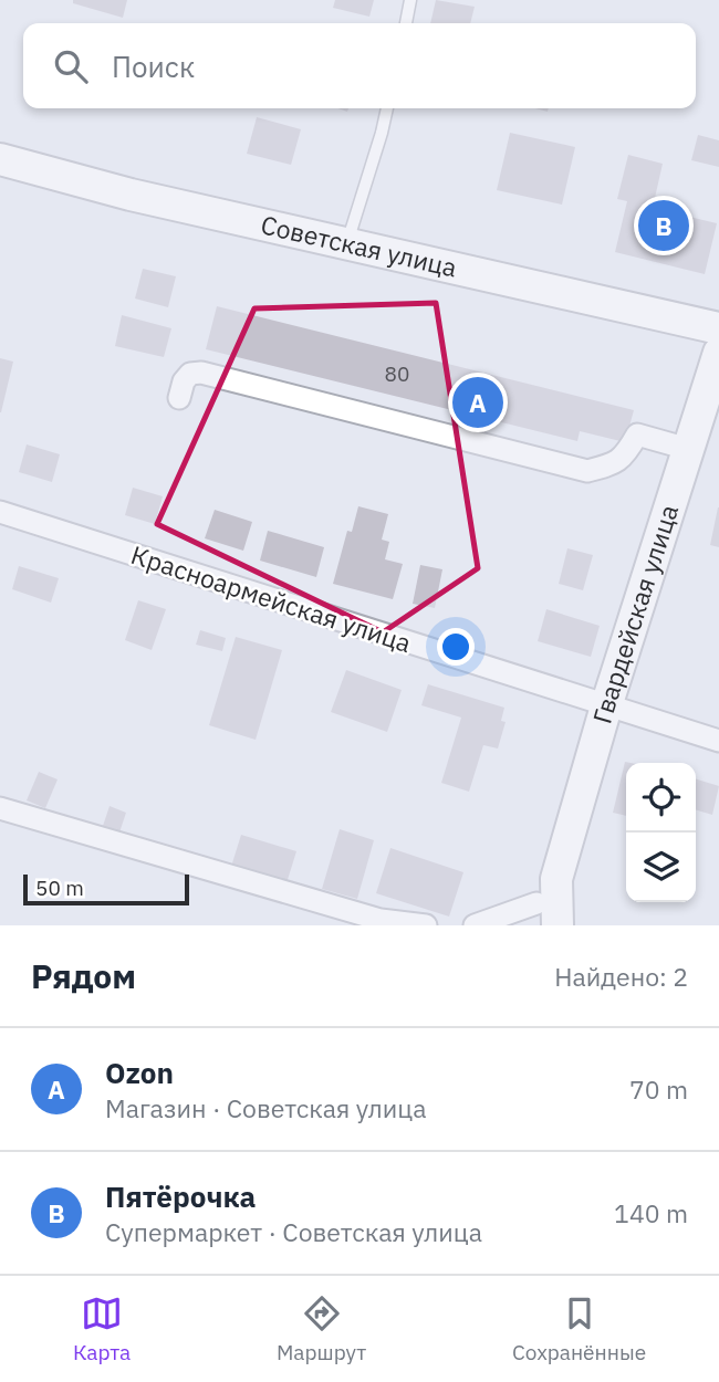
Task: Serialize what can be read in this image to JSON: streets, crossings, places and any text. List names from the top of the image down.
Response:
{
  "streets": {
    "main road": ["Советская улица", "Гвардейская улица"],
    "street": ["Красноармейская улица"]
  },
  "crossings": [
    ["Красноармейская улица", "Гвардейская улица"]
  ],
  "house_numbers": ["80"],
  "scale_bar": "50 m",
  "page": {
    "search": "Поиск",
    "pins": ["B", "A"],
    "scale": "50 m",
    "heading": ["Рядом", "Найдено: 2"],
    "list": [
      {
        "mark": "A",
        "name": "Ozon",
        "note": "Магазин · Советская улица",
        "value": "70 m"
      },
      {
        "mark": "B",
        "name": "Пятёрочка",
        "note": "Супермаркет · Советская улица",
        "value": "140 m"
      }
    ],
    "nav": ["Карта", "Маршрут", "Сохранённые"]
  }
}
